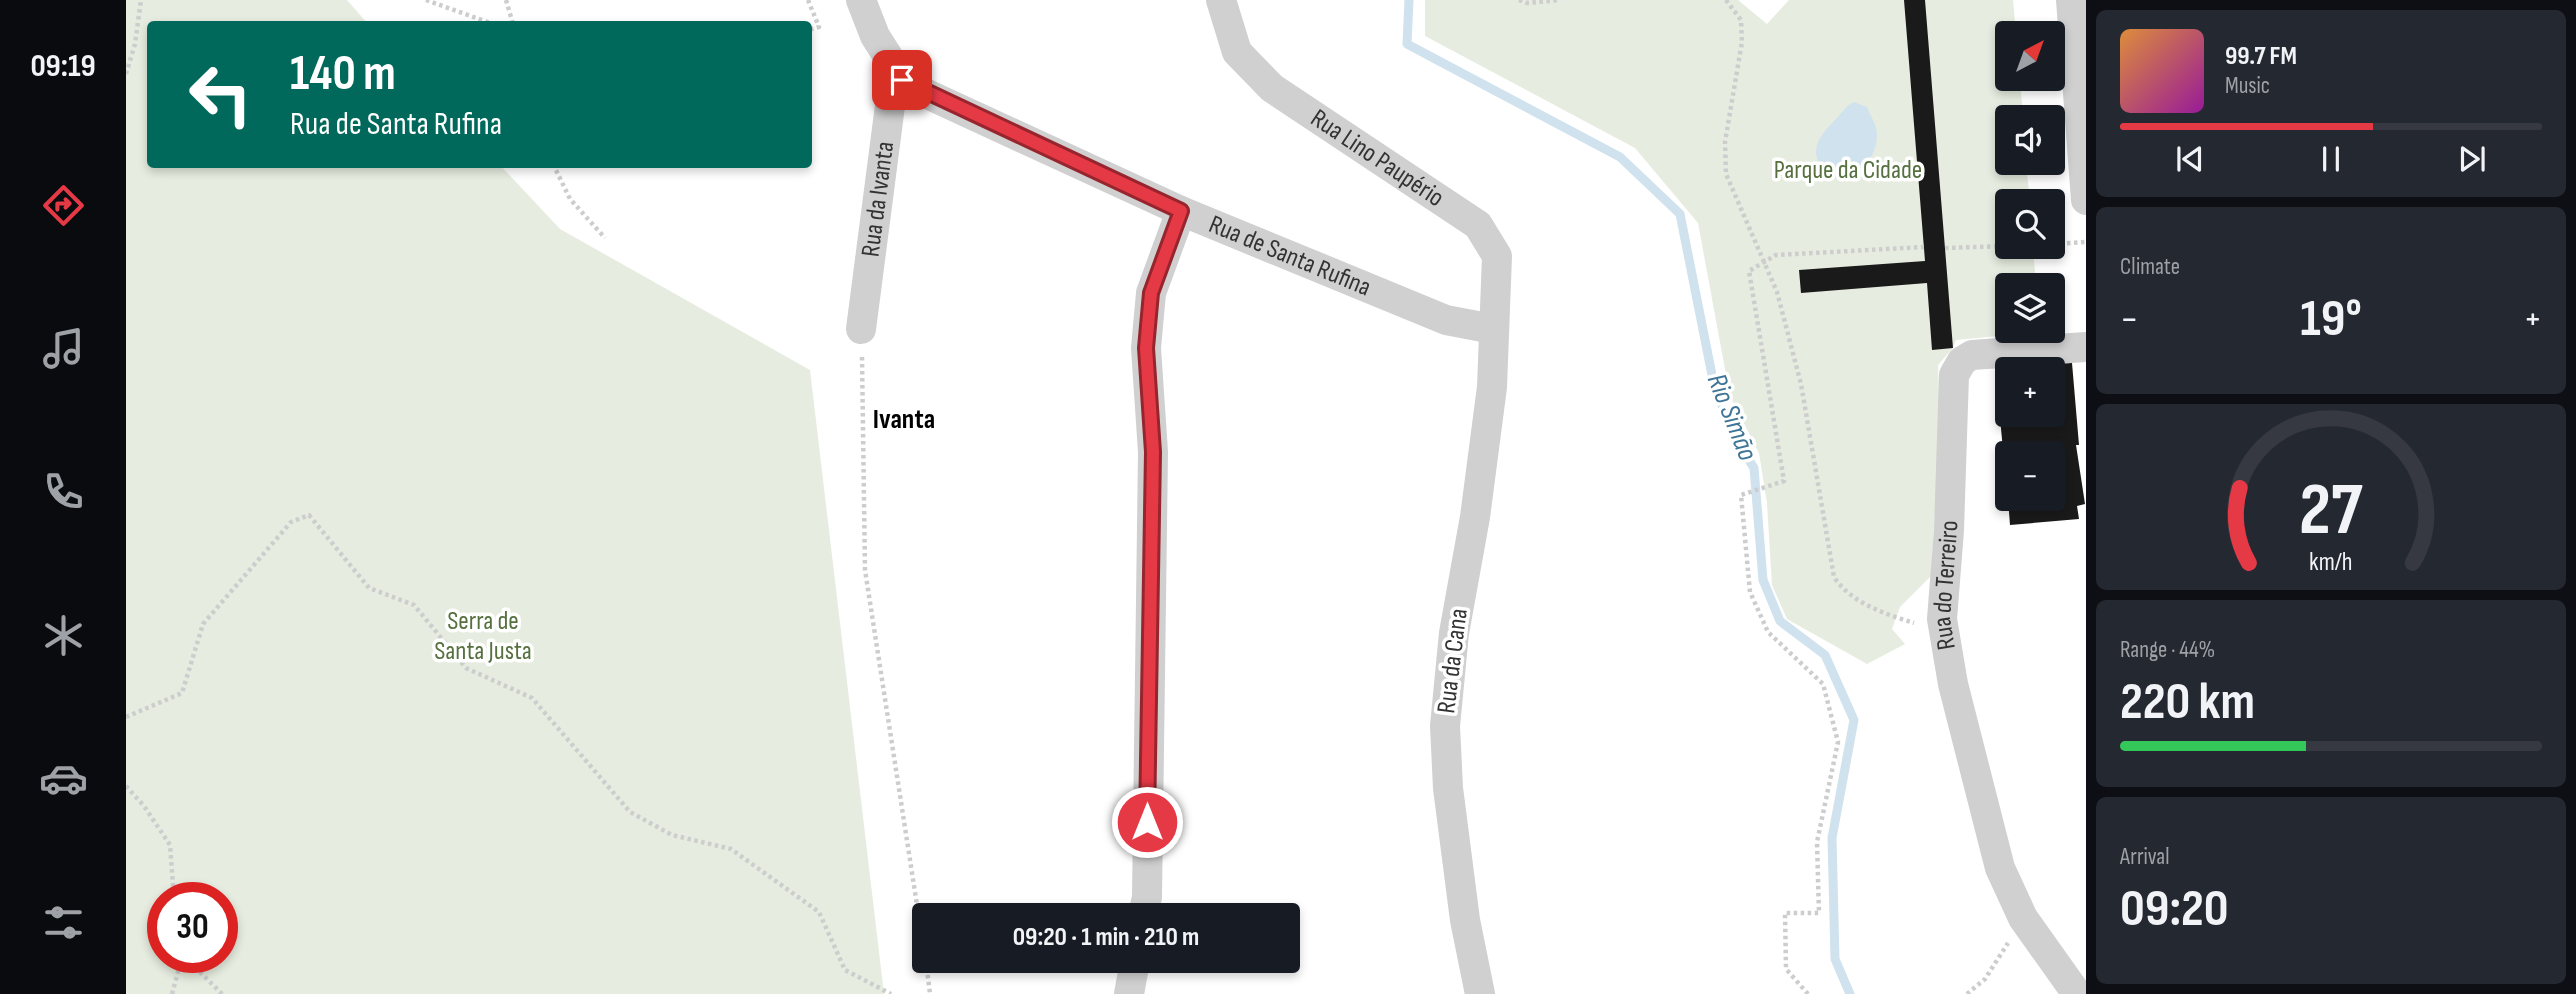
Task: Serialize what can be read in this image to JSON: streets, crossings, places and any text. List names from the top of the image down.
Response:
{
  "streets": {
    "street": [
      "Rua Lino Paupério",
      "Rua da Ivanta",
      "Rua de Santa Rufina",
      "Rua do Terreiro",
      "Rua da Cana"
    ]
  },
  "crossings": [
    ["Rua Lino Paupério", "Rua de Santa Rufina"],
    ["Rua Lino Paupério", "Rua da Cana"],
    ["Rua da Ivanta", "Rua de Santa Rufina"],
    ["Rua de Santa Rufina", "Rua da Cana"]
  ],
  "districts": ["Ivanta"],
  "water": ["Rio Simão"],
  "parks": ["Parque da Cidade", "Serra de Santa Justa"],
  "north": "top right",
  "page": {
    "tabs": "09:19",
    "map_buttons": ["+", "−"],
    "turn": ["140 m", "Rua de Santa Rufina"],
    "song": ["99.7 FM", "Music"],
    "tile": [
      "Climate",
      ["Range · 44%", "220 km"],
      ["Arrival", "09:20"]
    ],
    "heat": ["−", "19°", "+"],
    "limit": "30",
    "trip": "09:20 · 1 min · 210 m",
    "gauge": ["27", "km/h"]
  }
}
